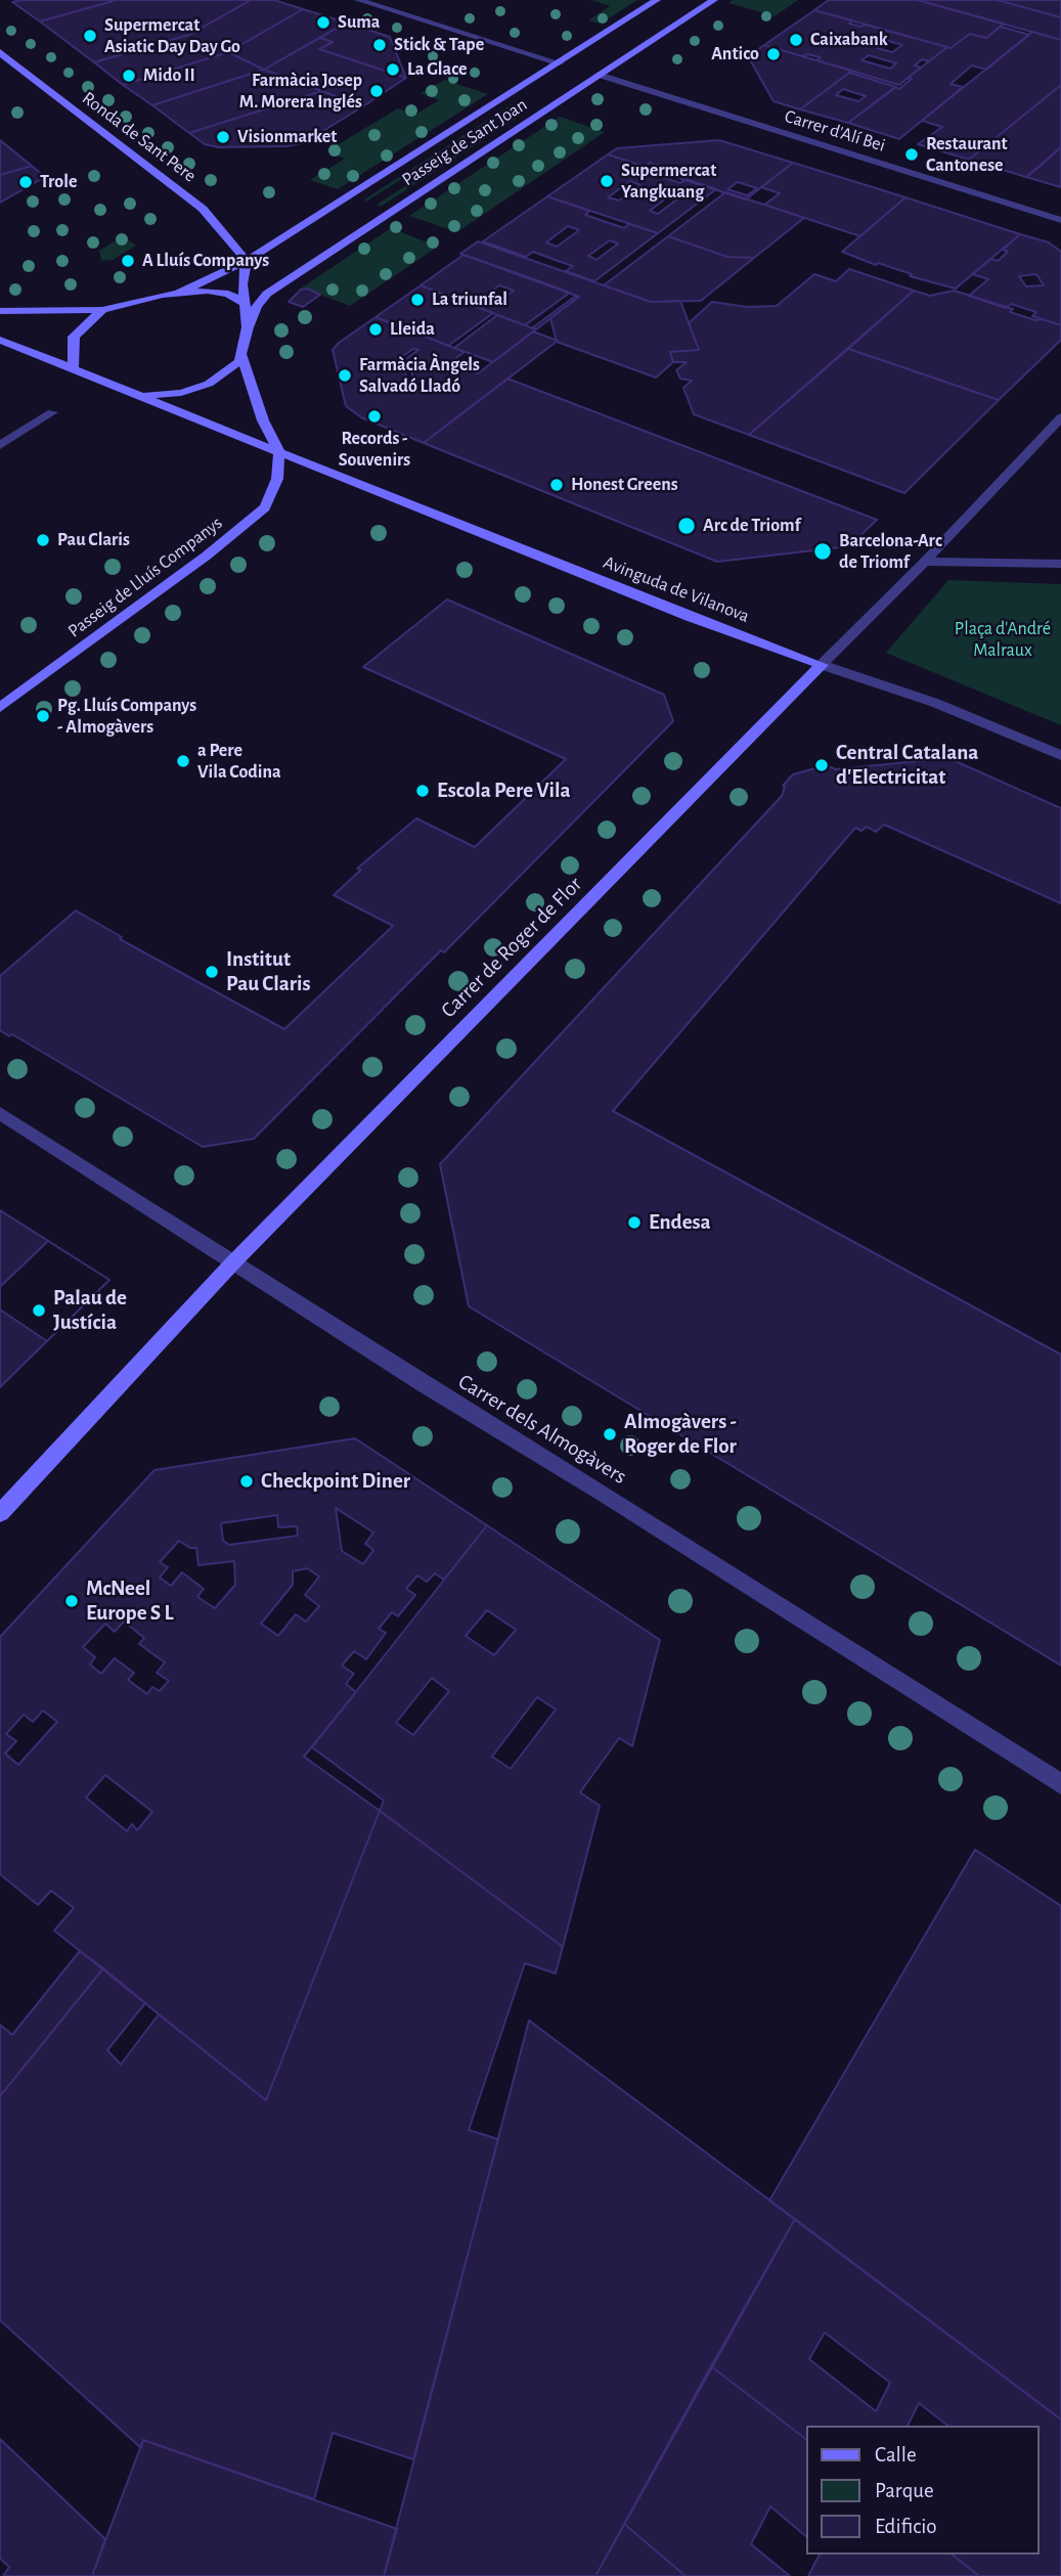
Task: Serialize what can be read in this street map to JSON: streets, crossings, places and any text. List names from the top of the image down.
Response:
{
  "streets": {
    "main road": [
      "Ronda de Sant Pere",
      "Passeig de Sant Joan",
      "Passeig de Lluís Companys",
      "Avinguda de Vilanova",
      "Carrer de Roger de Flor"
    ],
    "street": ["Carrer d'Alí Bei", "Carrer dels Almogàvers"]
  },
  "crossings": [
    ["Carrer d'Alí Bei", "Passeig de Sant Joan"],
    ["Ronda de Sant Pere", "Passeig de Sant Joan"],
    ["Passeig de Lluís Companys", "Avinguda de Vilanova"],
    ["Avinguda de Vilanova", "Carrer de Roger de Flor"],
    ["Carrer de Roger de Flor", "Carrer dels Almogàvers"]
  ],
  "parks": ["Plaça d'André Malraux"],
  "places": [
    "Suma",
    "Supermercat Asiatic Day Day Go",
    "Caixabank",
    "Stick & Tape",
    "Antico",
    "La Glace",
    "Mido II",
    "Farmàcia Josep M. Morera Inglés",
    "Visionmarket",
    "Restaurant Cantonese",
    "Supermercat Yangkuang",
    "Trole",
    "A Lluís Companys",
    "La triunfal",
    "Lleida",
    "Farmàcia Àngels Salvadó Lladó",
    "Records - Souvenirs",
    "Honest Greens",
    "Arc de Triomf",
    "Pau Claris",
    "Barcelona-Arc de Triomf",
    "Pg. Lluís Companys - Almogàvers",
    "a Pere Vila Codina",
    "Central Catalana d'Electricitat",
    "Escola Pere Vila",
    "Institut Pau Claris",
    "Endesa",
    "Palau de Justícia",
    "Almogàvers - Roger de Flor",
    "Checkpoint Diner",
    "McNeel Europe S L"
  ],
  "legend": ["Calle", "Parque", "Edificio"]
}
